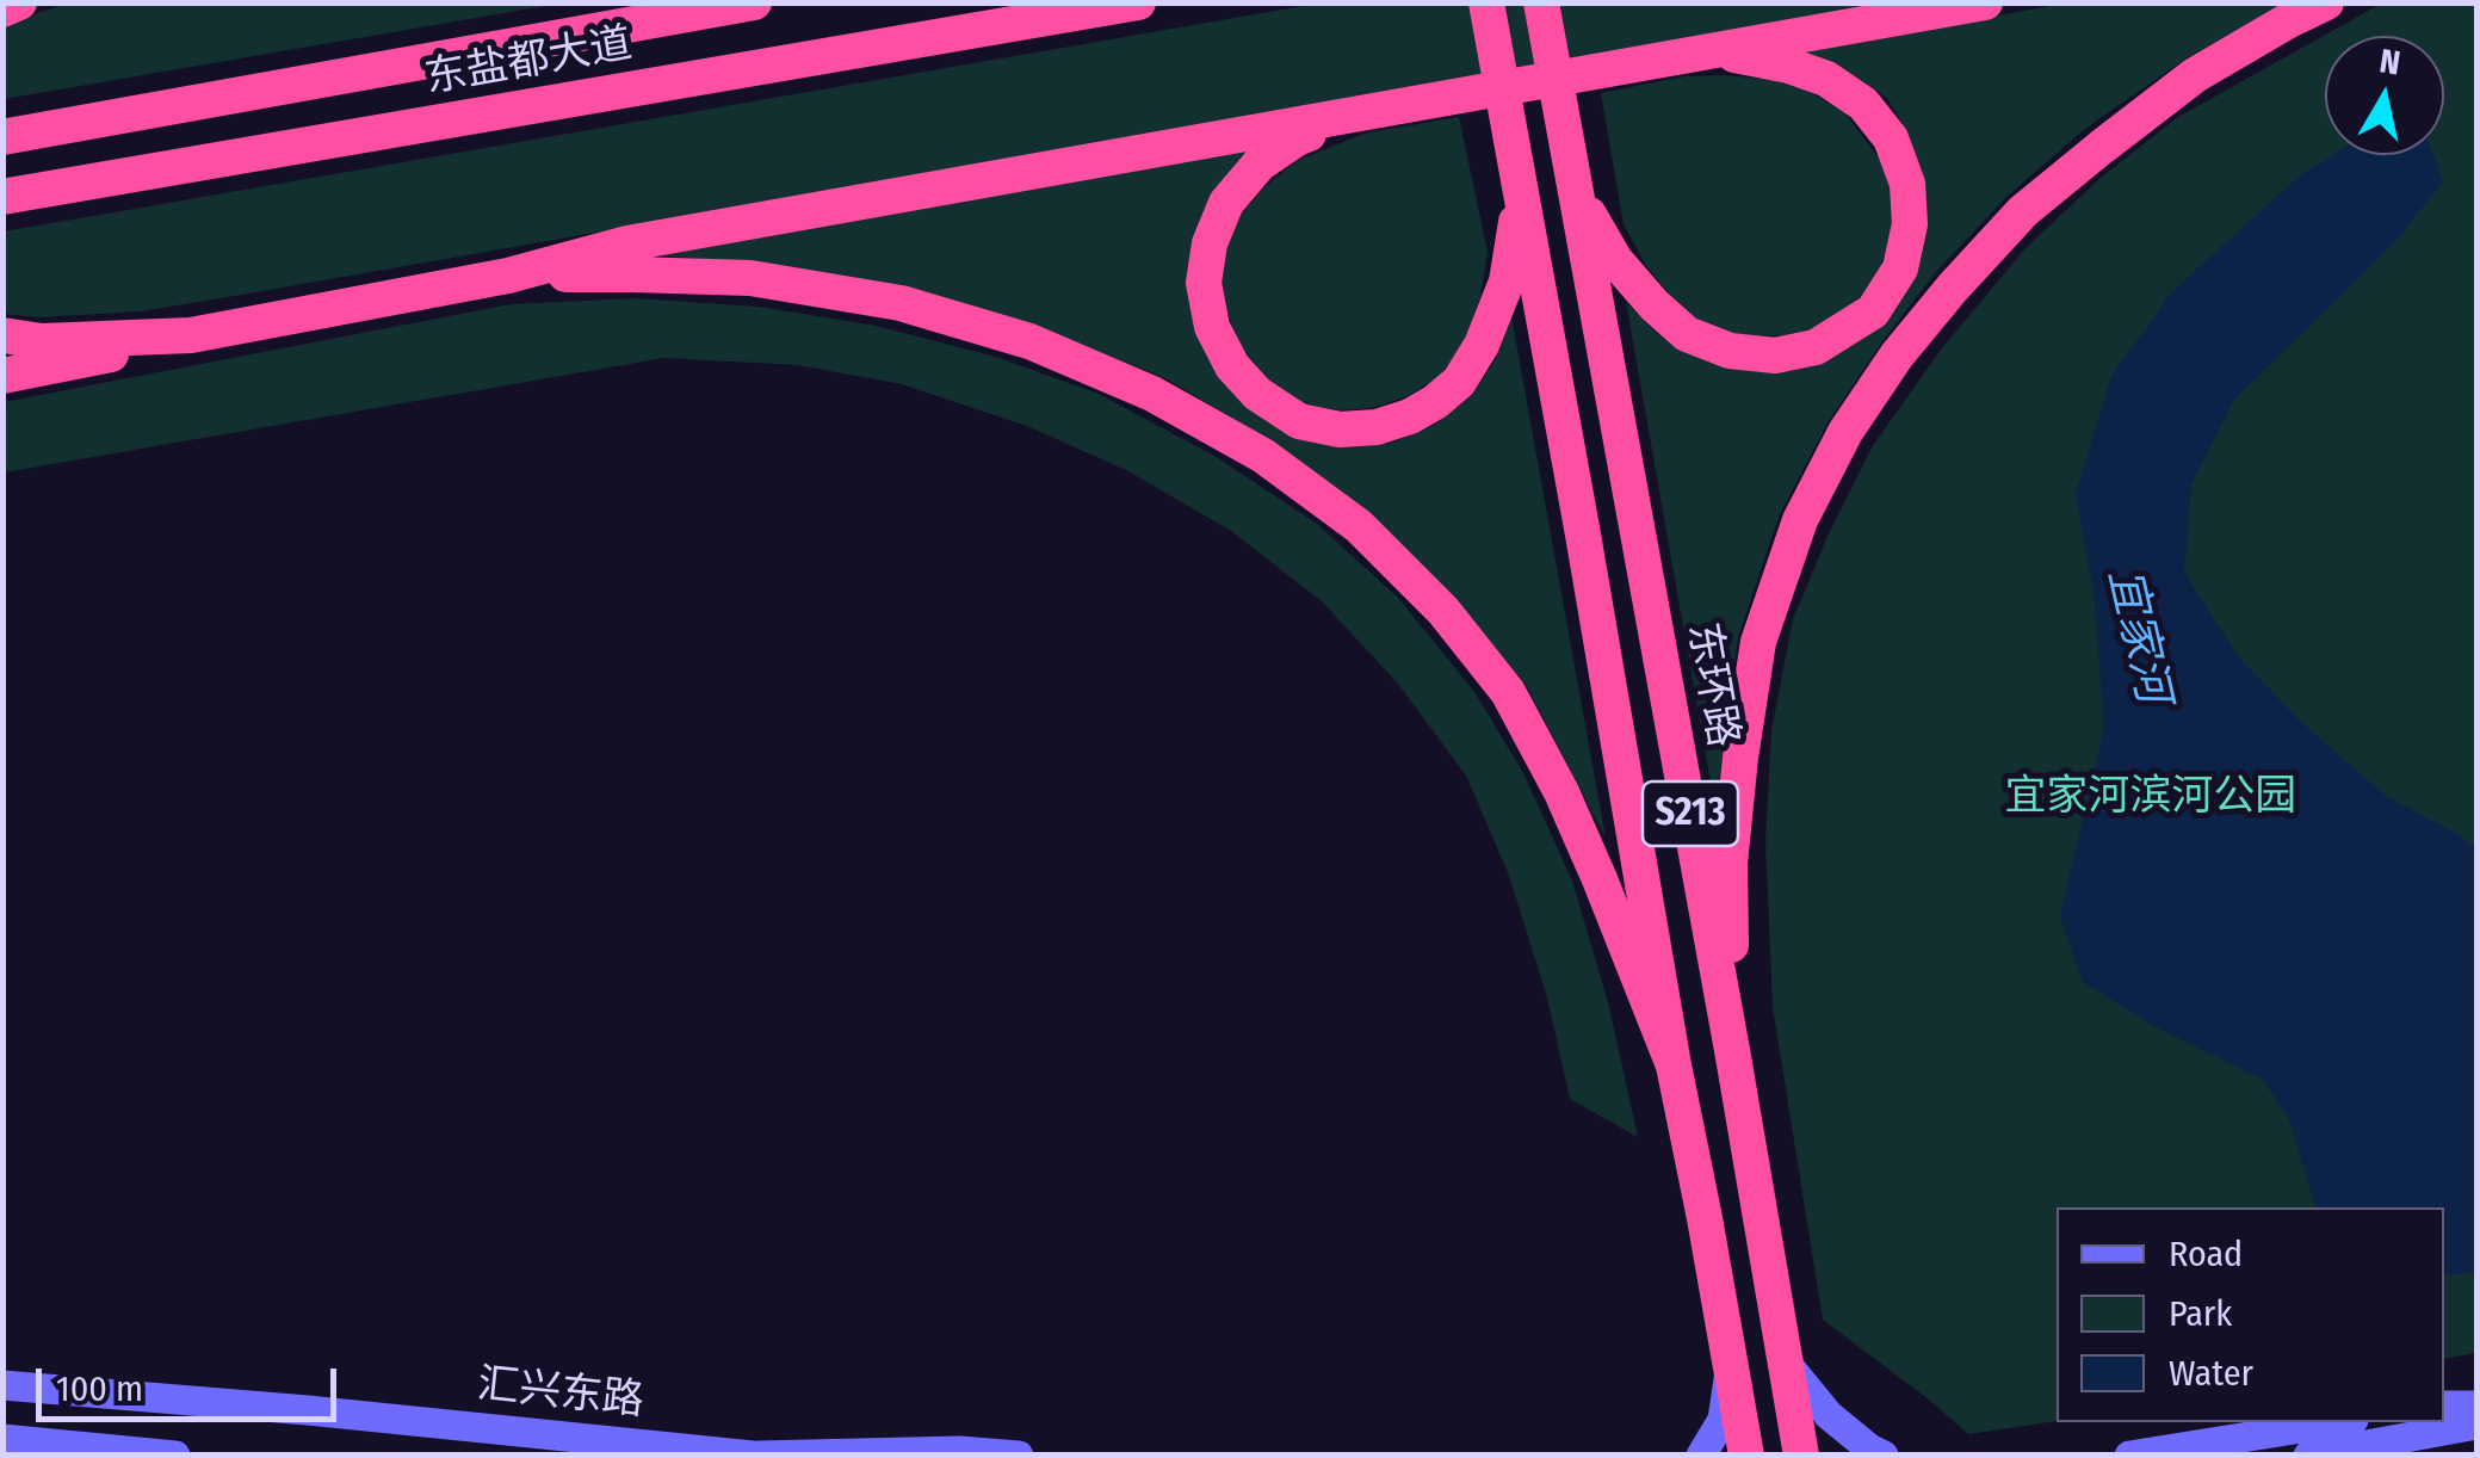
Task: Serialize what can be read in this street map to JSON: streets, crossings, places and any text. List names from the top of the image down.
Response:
{
  "streets": {
    "highway": ["东盐都大道", "东环路", "S213"],
    "main road": ["汇兴东路"]
  },
  "water": ["宜家河"],
  "parks": ["宜家河滨河公园"],
  "legend": ["Road", "Park", "Water"],
  "scale_bar": "100 m",
  "north": "top"
}
